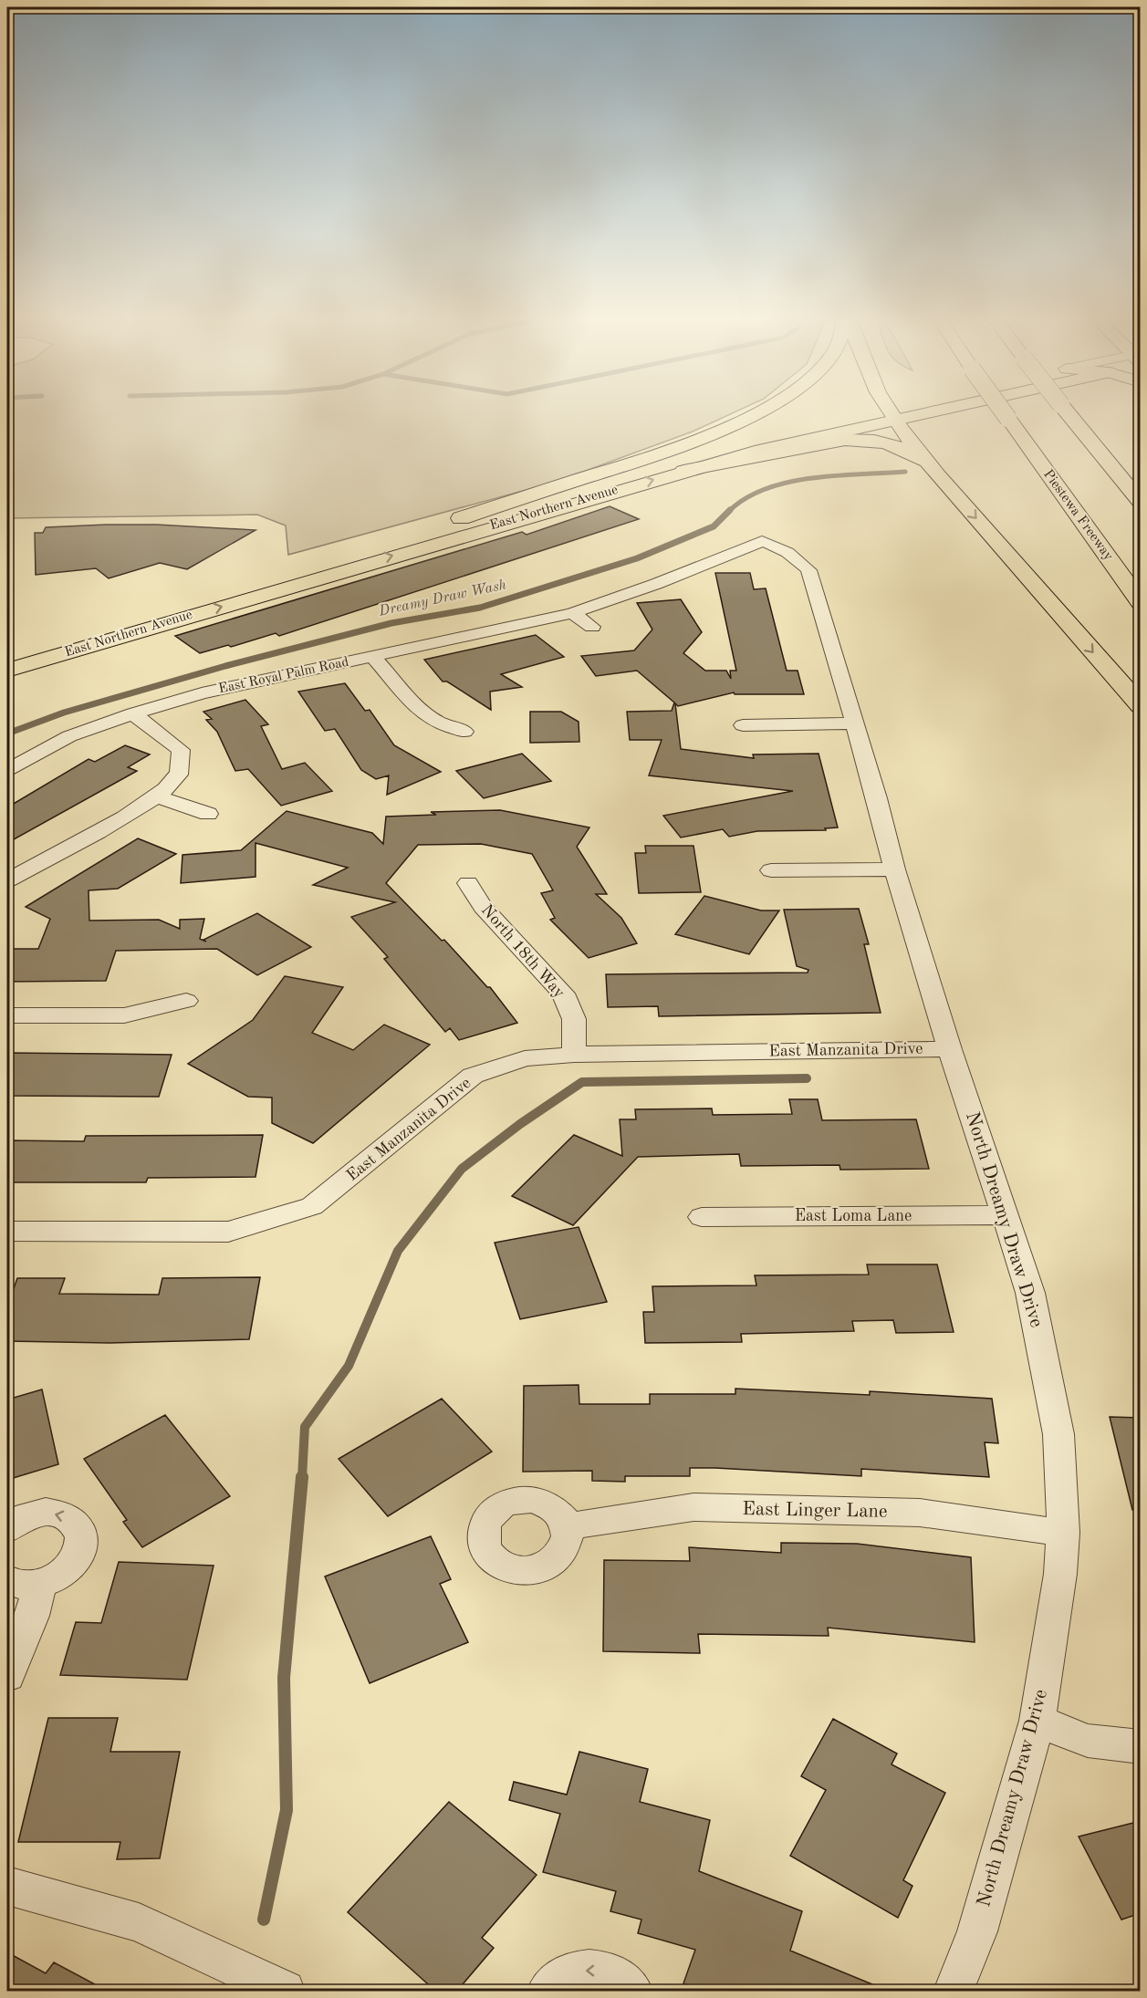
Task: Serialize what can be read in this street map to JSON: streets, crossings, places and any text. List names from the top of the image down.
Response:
{
  "streets": {
    "main road": ["East Northern Avenue", "Piestewa Freeway"],
    "street": [
      "East Royal Palm Road",
      "North 18th Way",
      "East Manzanita Drive",
      "East Loma Lane",
      "North Dreamy Draw Drive",
      "East Linger Lane"
    ]
  },
  "crossings": [
    ["East Royal Palm Road", "North Dreamy Draw Drive"],
    ["North 18th Way", "East Manzanita Drive"],
    ["East Manzanita Drive", "North Dreamy Draw Drive"],
    ["East Loma Lane", "North Dreamy Draw Drive"],
    ["North Dreamy Draw Drive", "East Linger Lane"]
  ],
  "water": ["Dreamy Draw Wash"]
}
